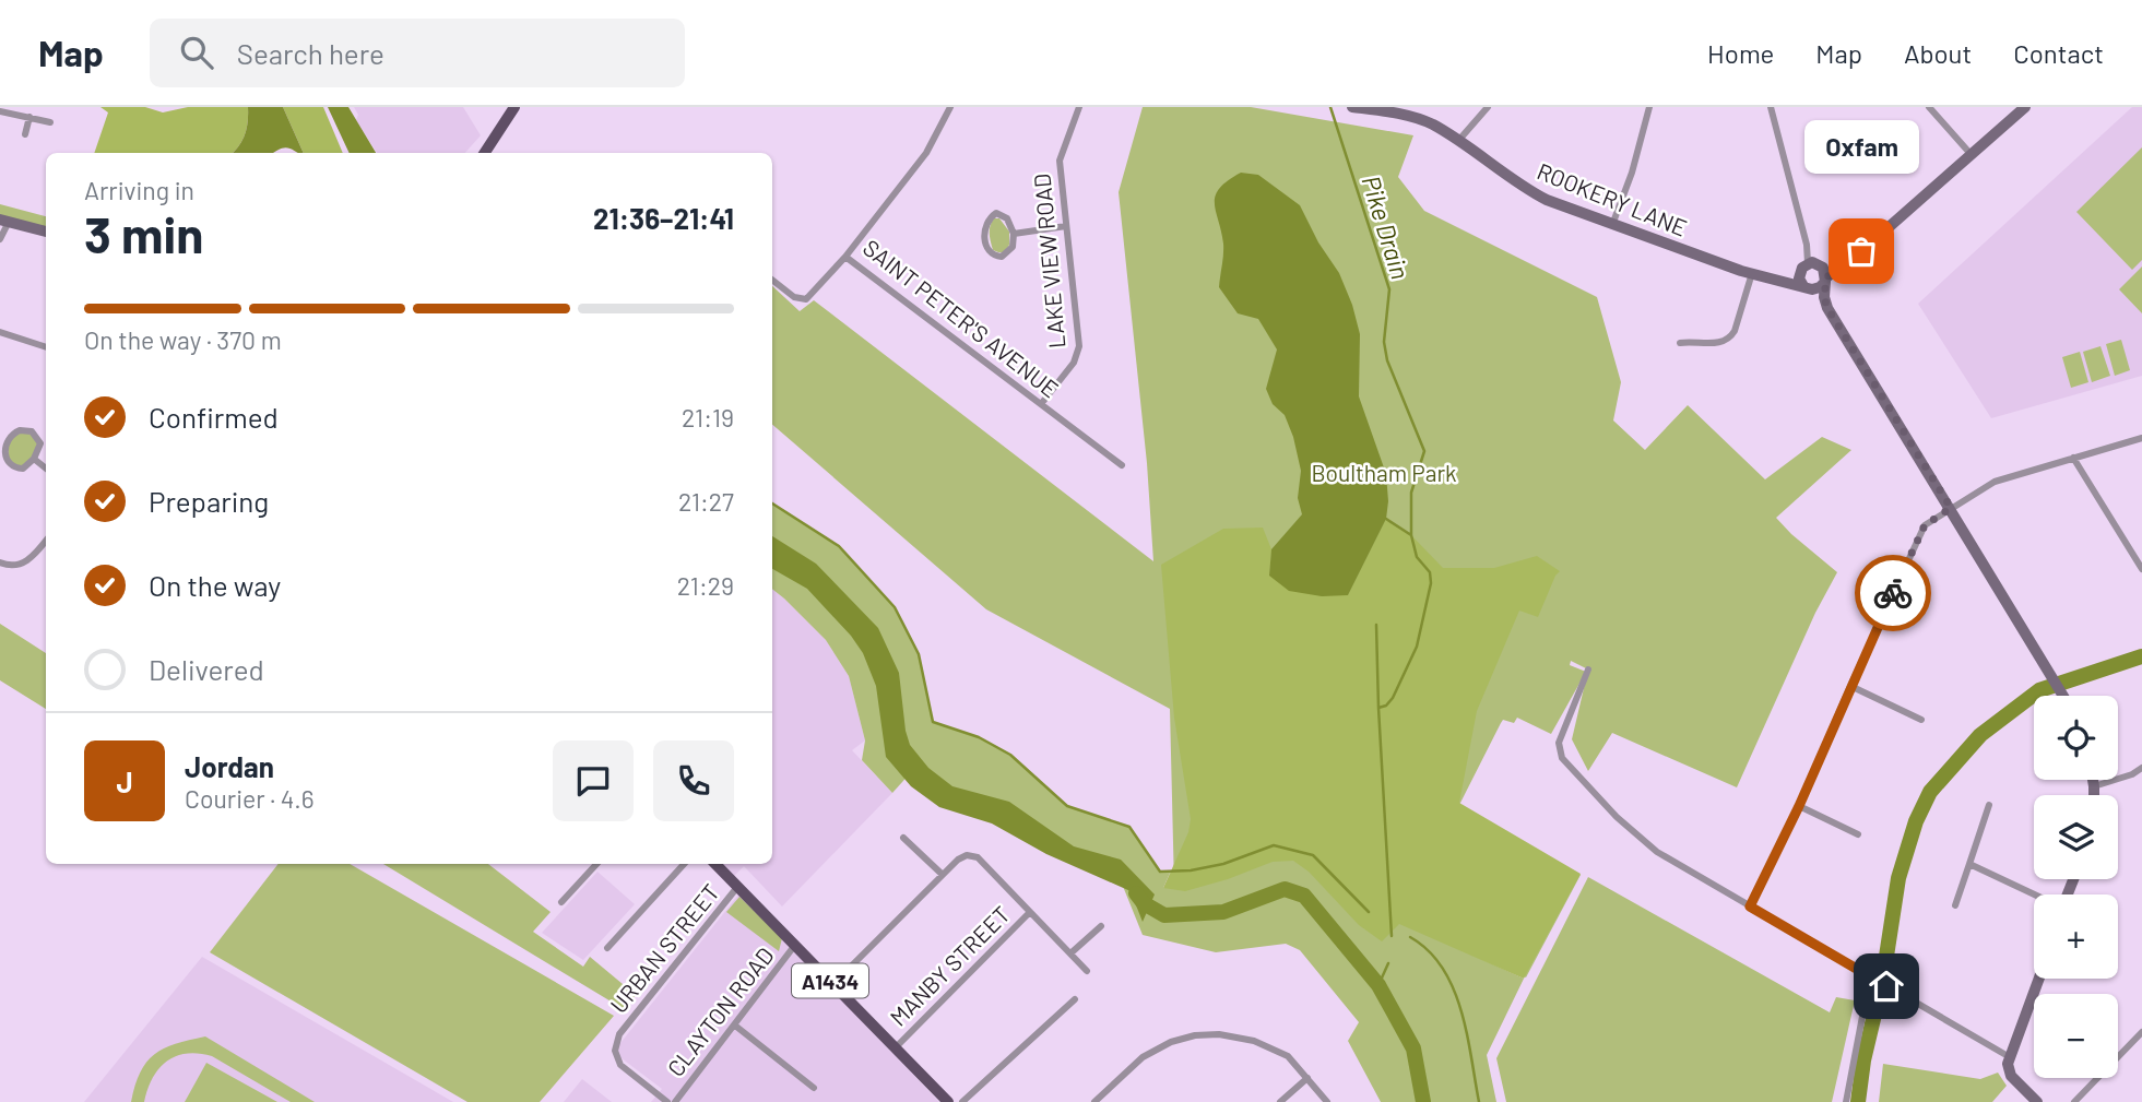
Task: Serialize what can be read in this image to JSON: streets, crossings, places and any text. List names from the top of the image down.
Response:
{
  "streets": {
    "main road": ["A1434"],
    "street": [
      "ROOKERY LANE",
      "LAKE VIEW ROAD",
      "SAINT PETER'S AVENUE",
      "URBAN STREET",
      "MANBY STREET",
      "CLAYTON ROAD"
    ]
  },
  "crossings": [
    ["LAKE VIEW ROAD", "SAINT PETER'S AVENUE"],
    ["URBAN STREET", "A1434"],
    ["MANBY STREET", "A1434"],
    ["A1434", "CLAYTON ROAD"]
  ],
  "water": ["Pike Drain"],
  "parks": ["Boultham Park"],
  "places": ["Oxfam"],
  "page": {
    "header": "Map",
    "search": "Search here",
    "nav": [
      "Home",
      "Map",
      "About",
      "Contact"
    ],
    "bubble": "Oxfam",
    "heading": ["3 min", "Arriving in", "21:36–21:41"],
    "panel": ["Jordan", "Courier · 4.6"],
    "bar": "On the way · 370 m",
    "list": [
      ["Confirmed", "21:19"],
      ["Preparing", "21:27"],
      ["On the way", "21:29"],
      "Delivered"
    ],
    "map_buttons": ["+", "−"],
    "round": "J"
  }
}
